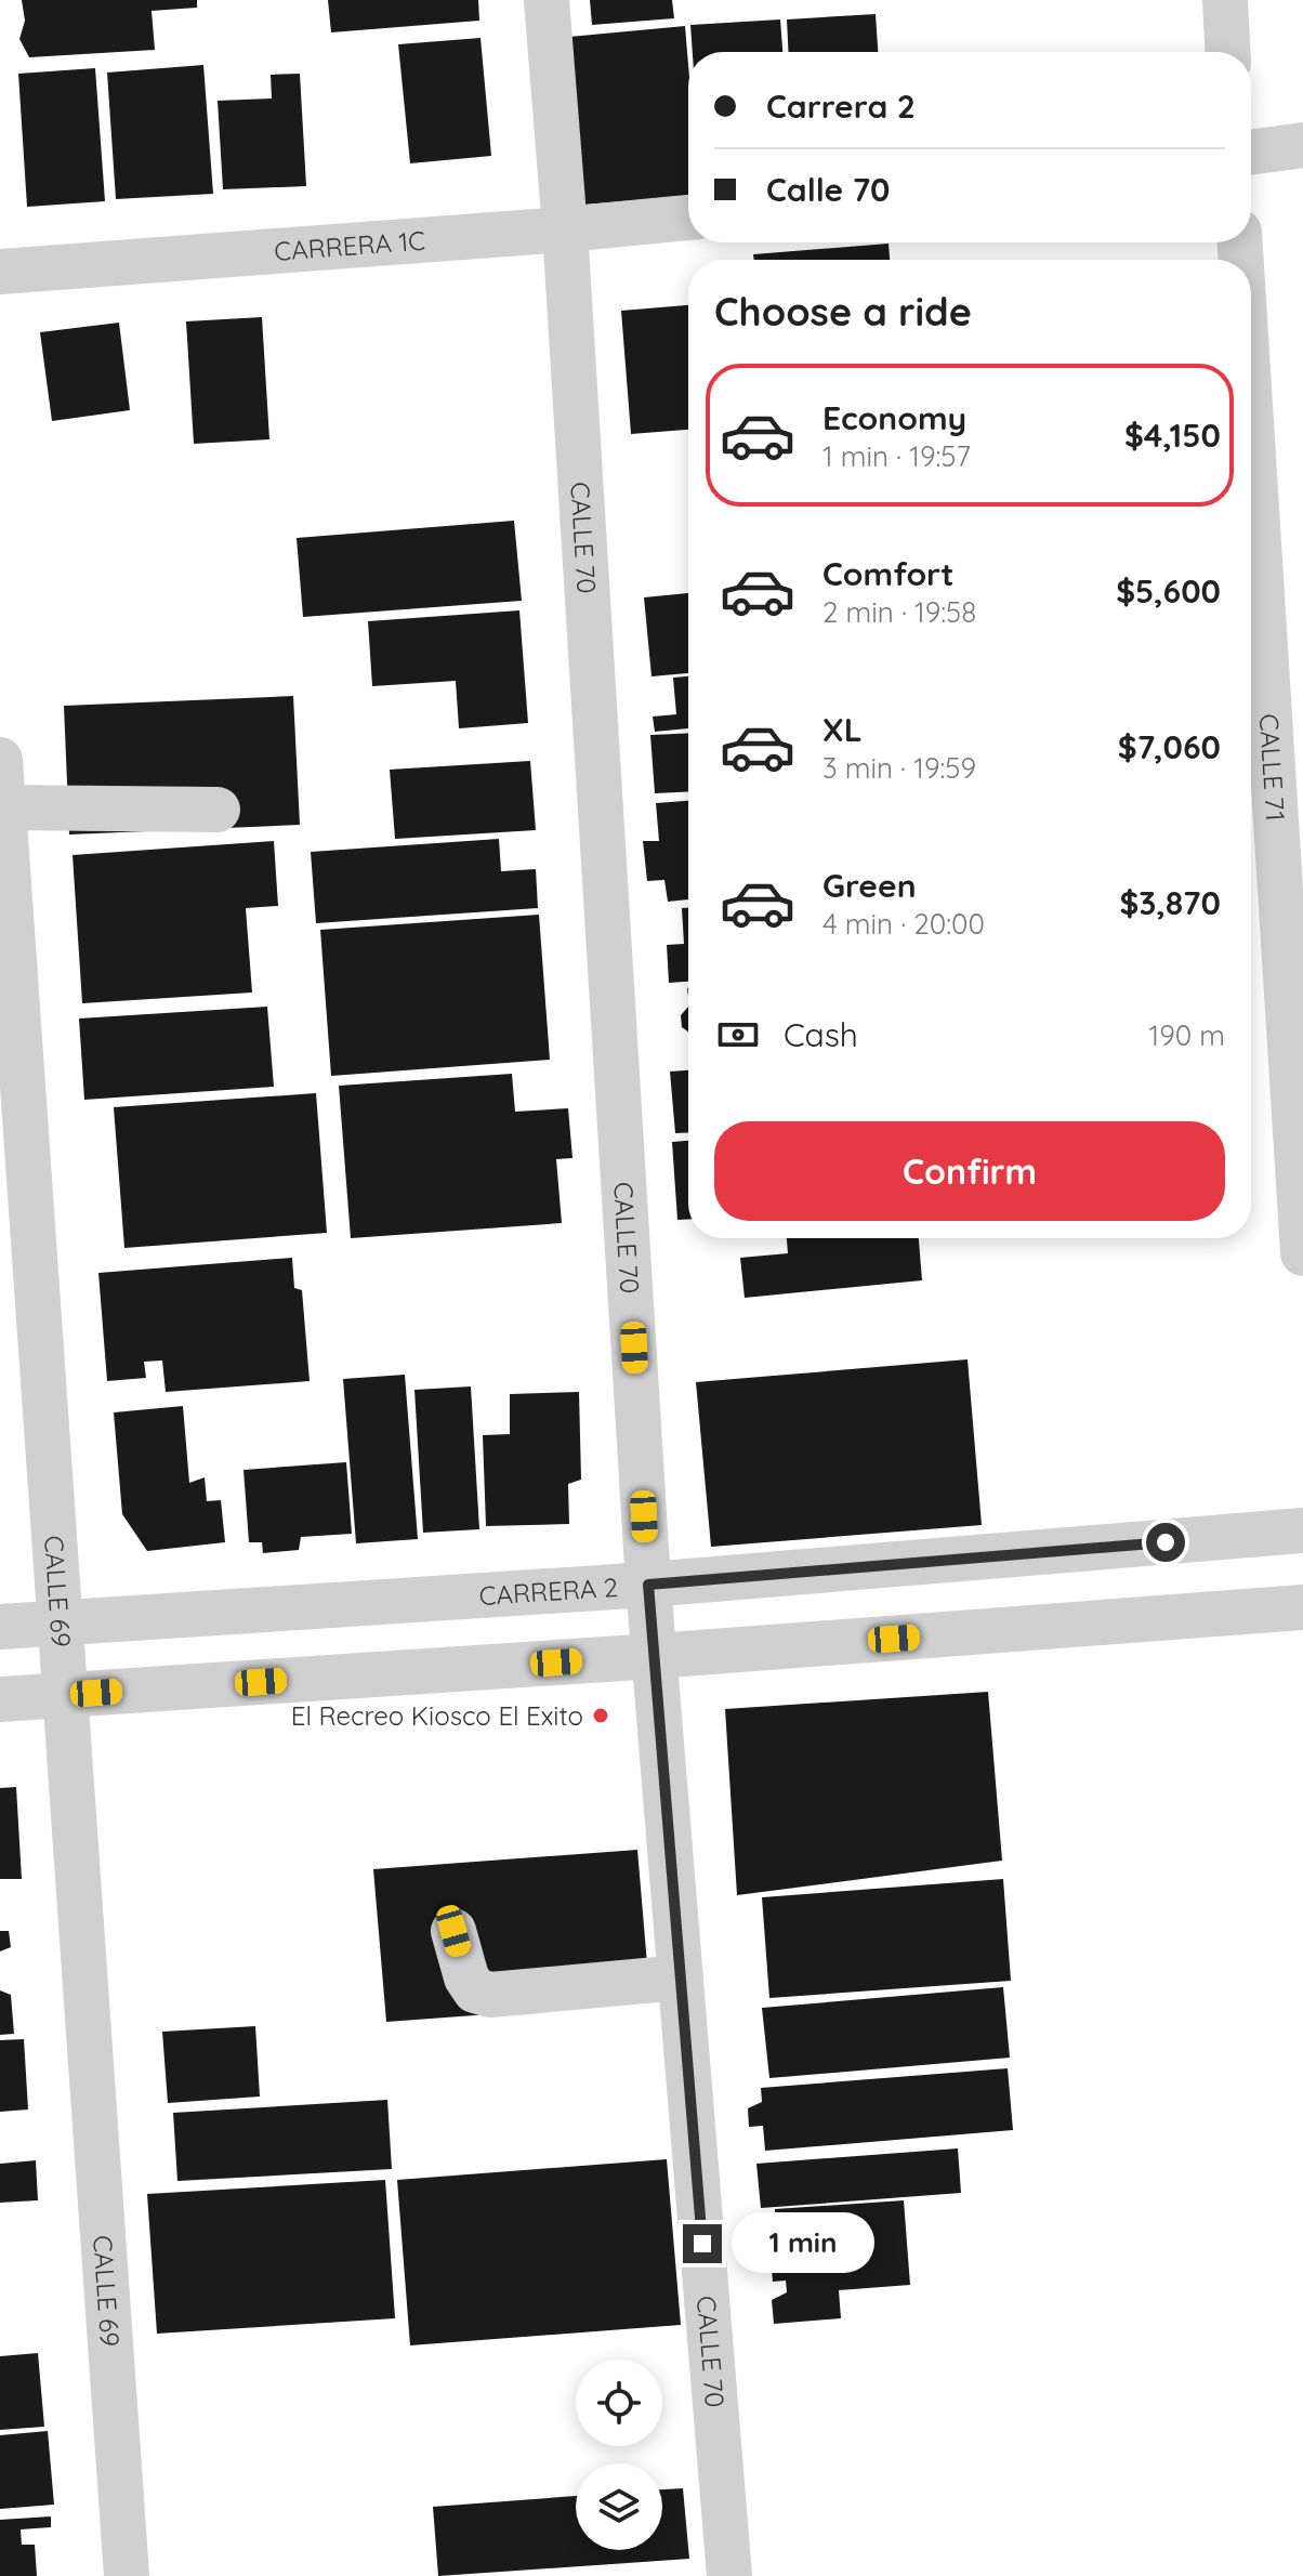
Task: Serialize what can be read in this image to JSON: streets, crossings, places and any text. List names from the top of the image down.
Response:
{
  "streets": {
    "street": [
      "CARRERA 1C",
      "CALLE 70",
      "CALLE 71",
      "CALLE 69",
      "CARRERA 2"
    ]
  },
  "crossings": [
    ["CARRERA 1C", "CALLE 70"],
    ["CALLE 70", "CARRERA 2"],
    ["CALLE 69", "CARRERA 2"]
  ],
  "places": ["El Recreo Kiosco El Exito"],
  "page": {
    "banner": ["Carrera 2", "Calle 70"],
    "heading": "Choose a ride",
    "list": [
      {
        "name": "Economy",
        "note": "1 min · 19:57",
        "value": "$4,150"
      },
      {
        "name": "Comfort",
        "note": "2 min · 19:58",
        "value": "$5,600"
      },
      {
        "name": "XL",
        "note": "3 min · 19:59",
        "value": "$7,060"
      },
      {
        "name": "Green",
        "note": "4 min · 20:00",
        "value": "$3,870"
      }
    ],
    "pay": ["Cash", "190 m"],
    "buttons": "Confirm",
    "bubble": "1 min"
  }
}
